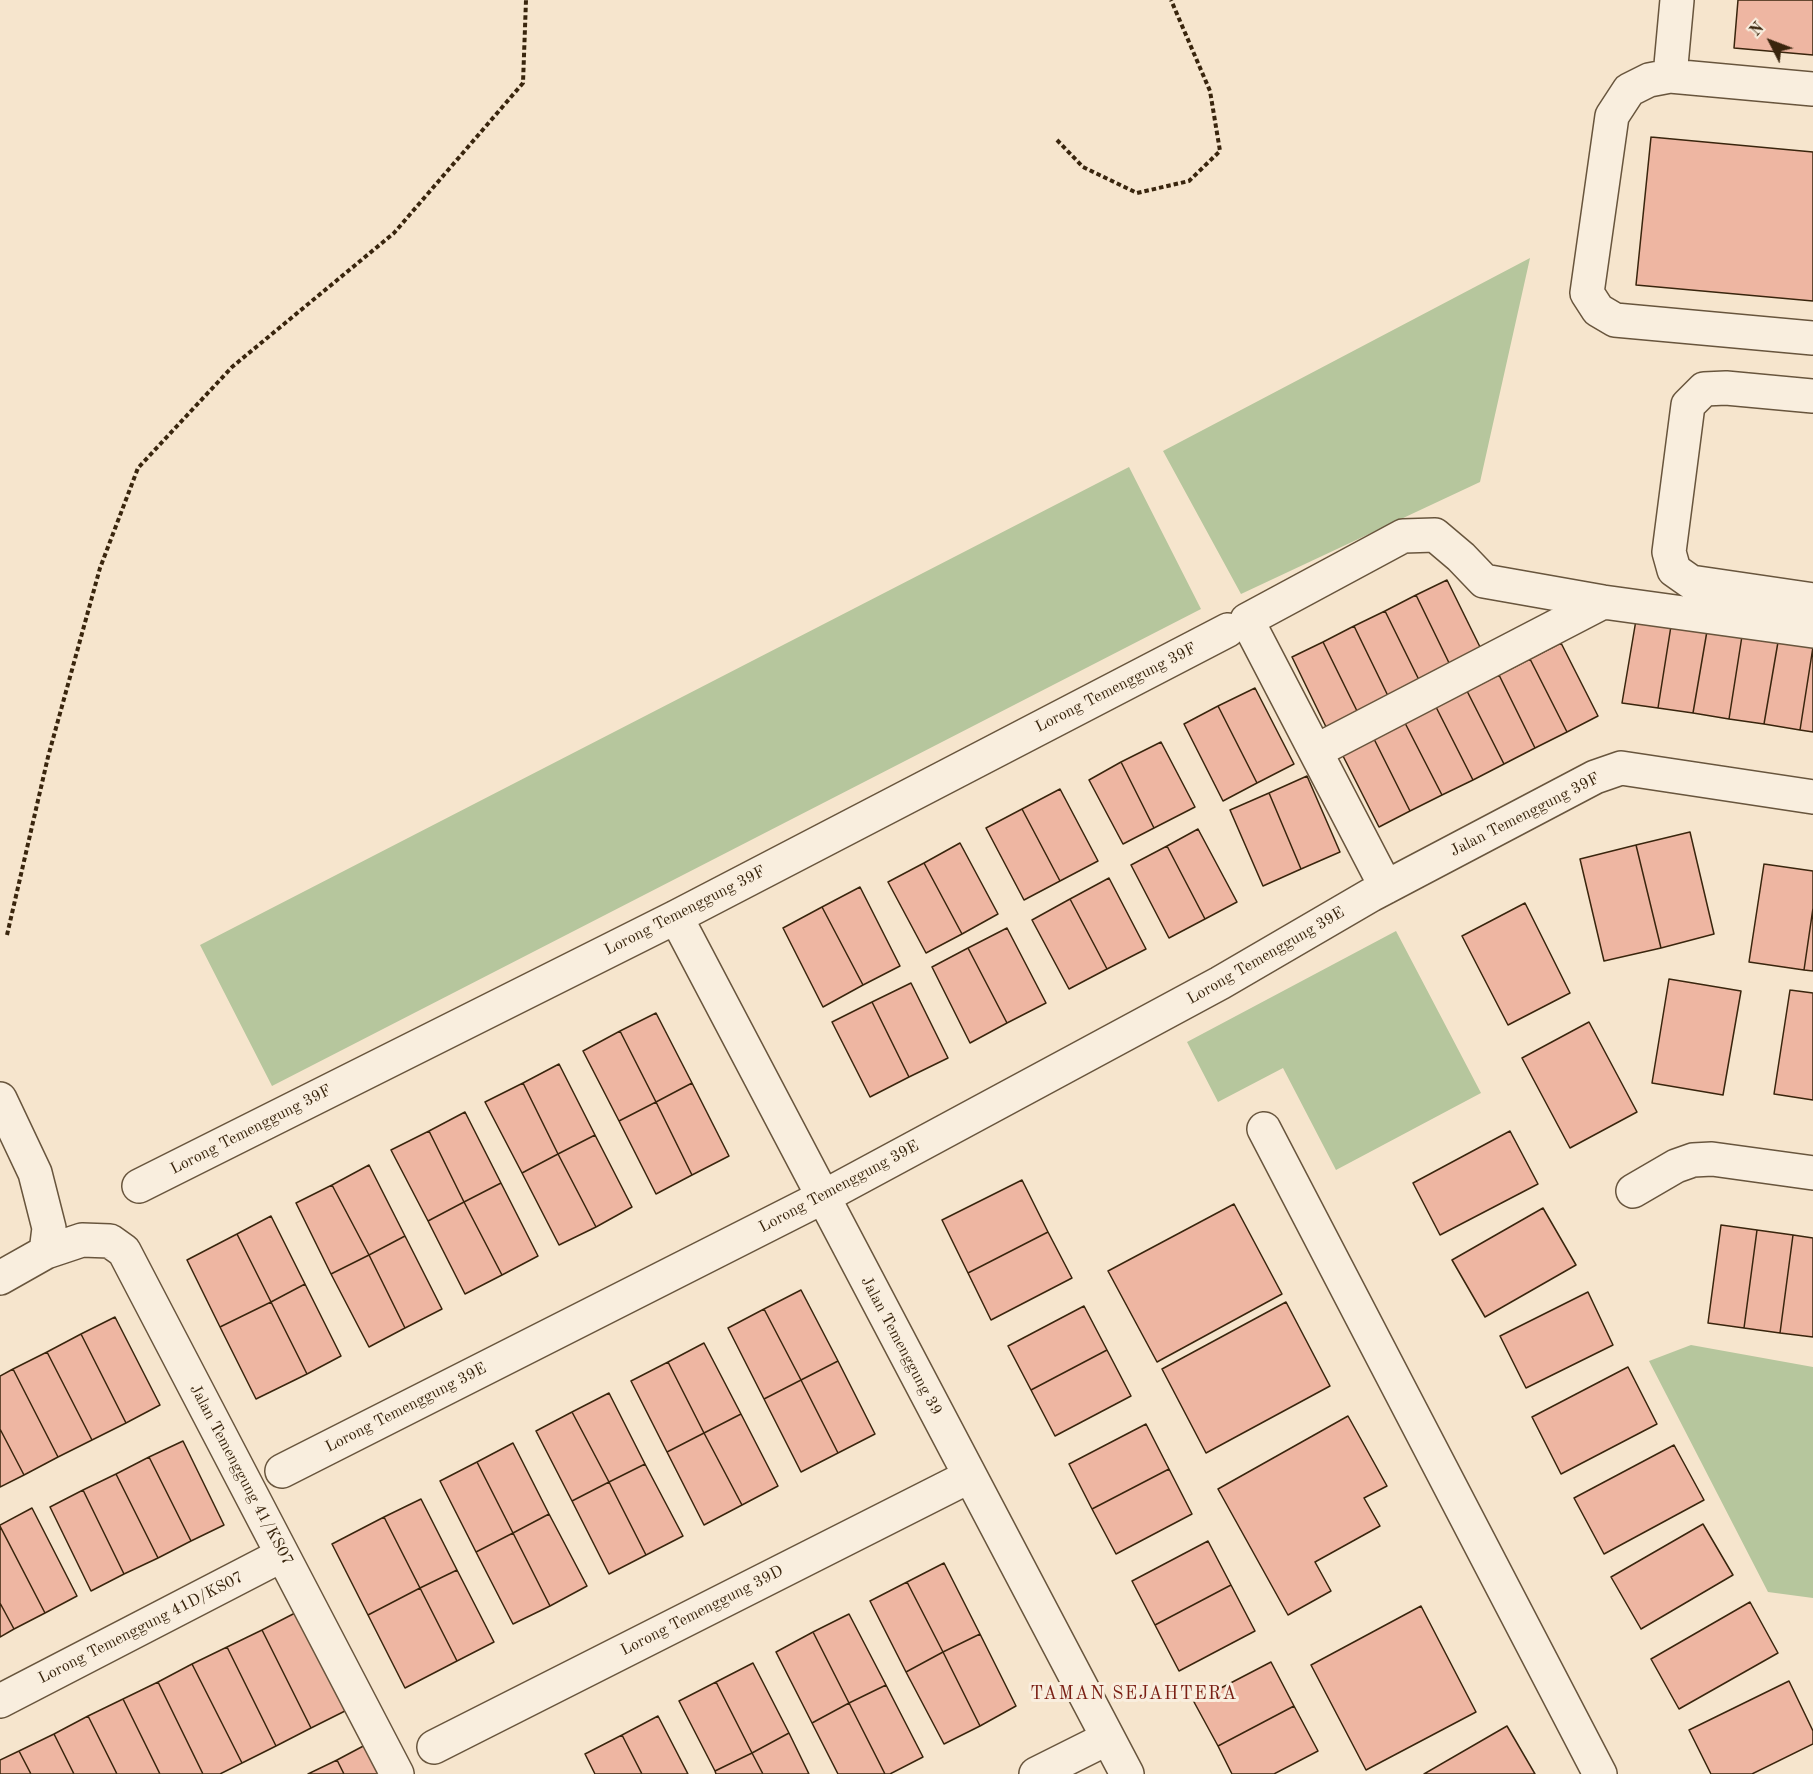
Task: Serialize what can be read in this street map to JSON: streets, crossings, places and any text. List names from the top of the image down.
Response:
{
  "streets": {
    "street": [
      "Lorong Temenggung 39F",
      "Jalan Temenggung 39F",
      "Lorong Temenggung 39E",
      "Jalan Temenggung 39",
      "Jalan Temenggung 41/KS07",
      "Lorong Temenggung 39D",
      "Lorong Temenggung 41D/KS07"
    ]
  },
  "crossings": [
    ["Lorong Temenggung 39F", "Jalan Temenggung 39"],
    ["Jalan Temenggung 39F", "Lorong Temenggung 39E"],
    ["Lorong Temenggung 39E", "Jalan Temenggung 39"],
    ["Jalan Temenggung 39", "Lorong Temenggung 39D"],
    ["Jalan Temenggung 41/KS07", "Lorong Temenggung 41D/KS07"]
  ],
  "districts": ["TAMAN SEJAHTERA"],
  "north": "top left"
}
